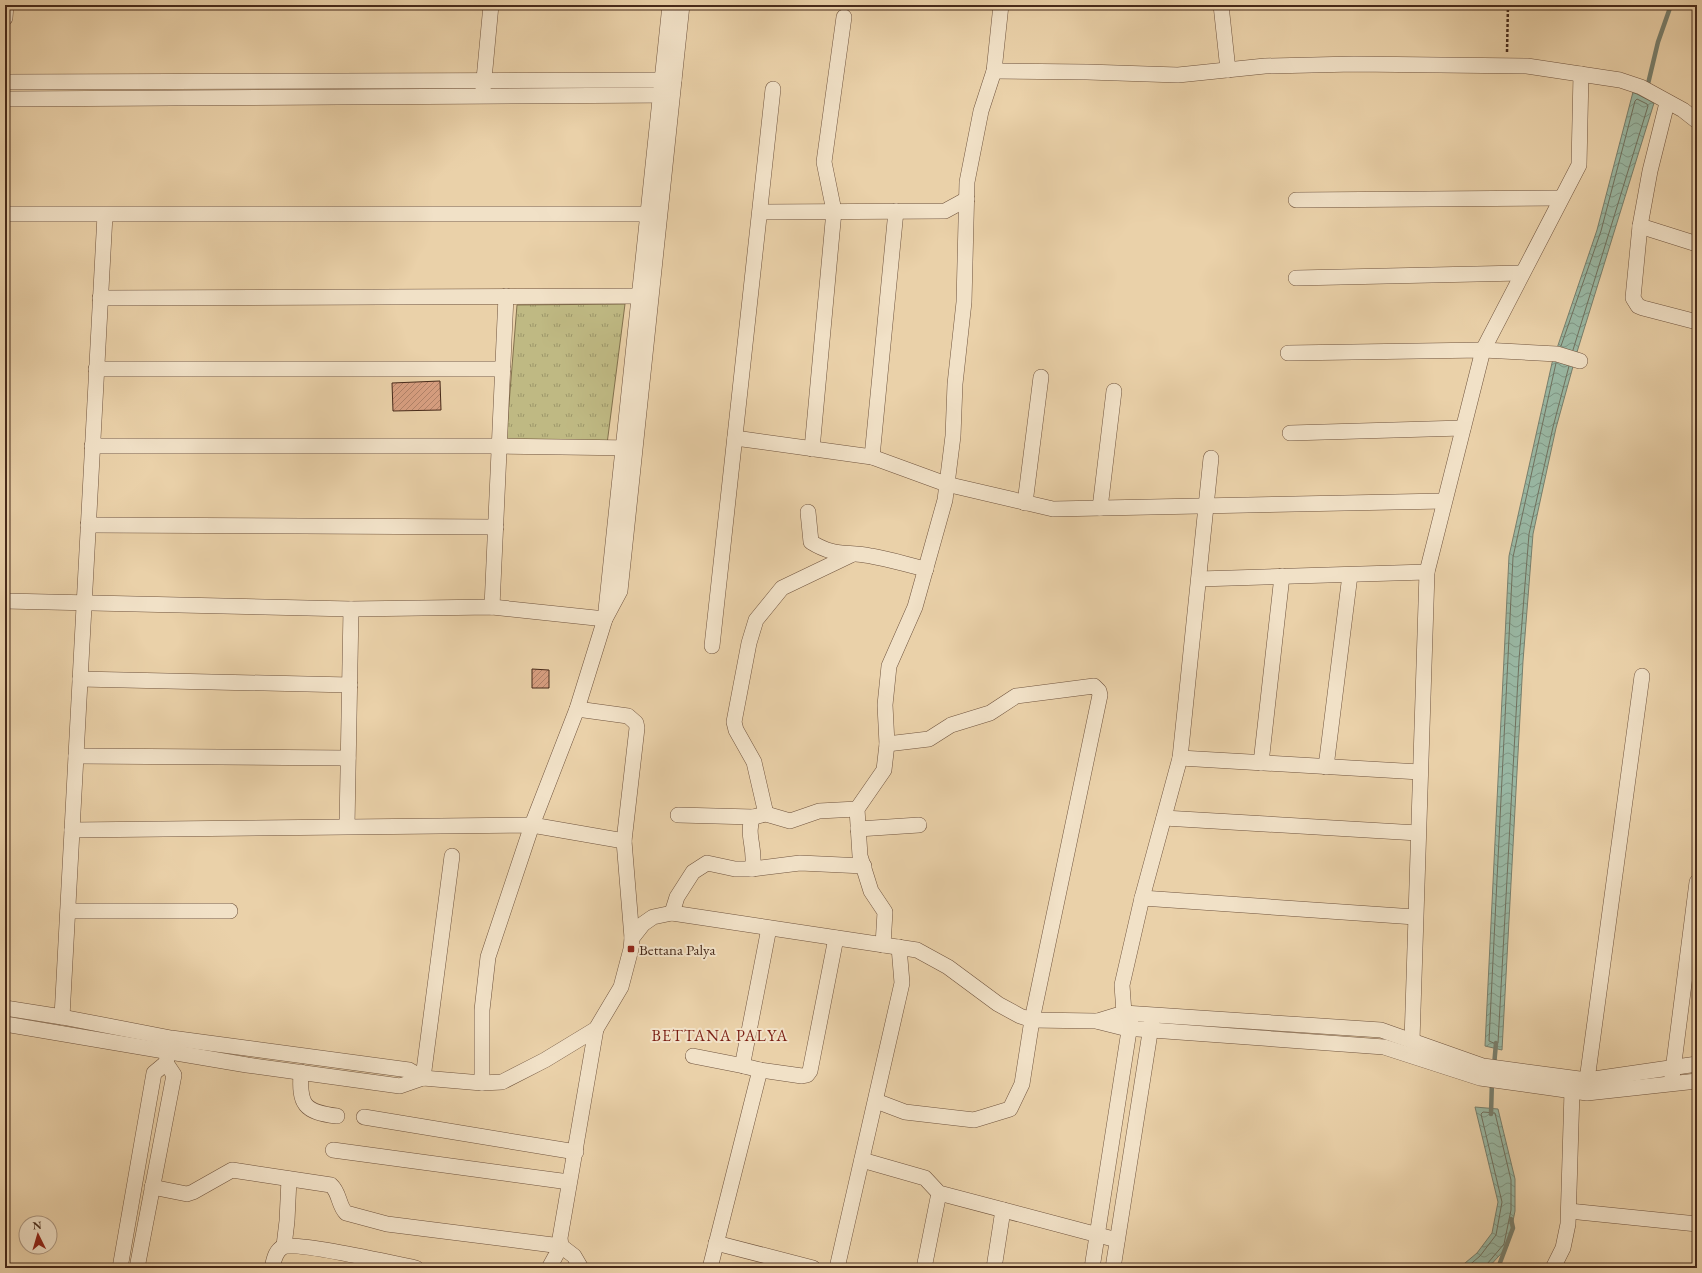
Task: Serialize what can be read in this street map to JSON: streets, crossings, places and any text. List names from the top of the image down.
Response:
{
  "districts": ["BETTANA PALYA"],
  "places": {
    "transit": ["Bettana Palya"]
  },
  "north": "top"
}
